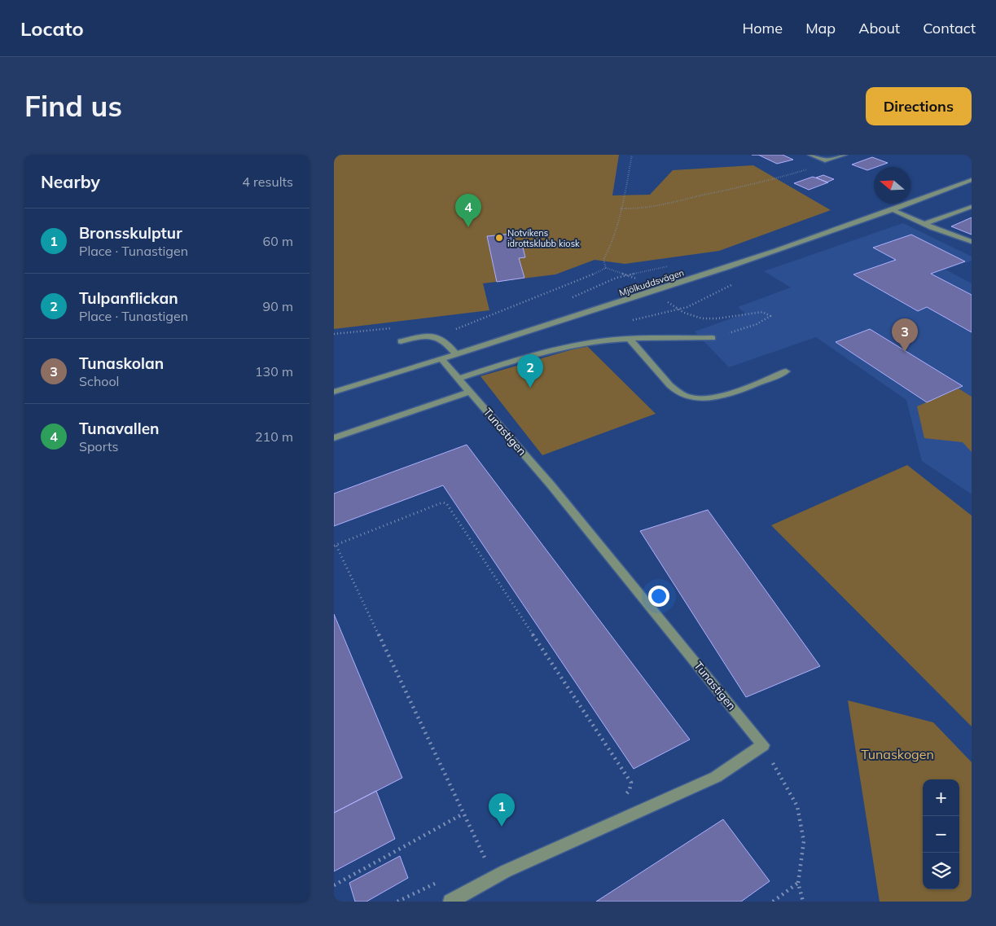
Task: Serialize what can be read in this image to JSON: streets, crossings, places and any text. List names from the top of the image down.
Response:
{
  "streets": {
    "street": ["Mjölkuddsvägen", "Tunastigen"]
  },
  "crossings": [
    ["Mjölkuddsvägen", "Tunastigen"]
  ],
  "parks": ["Tunaskogen"],
  "places": ["Notvikens idrottsklubb kiosk"],
  "north": "left",
  "page": {
    "header": "Locato",
    "nav": [
      "Home",
      "Map",
      "About",
      "Contact"
    ],
    "buttons": "Directions",
    "title": "Find us",
    "heading": ["Nearby", "4 results"],
    "pins": [
      "4",
      "3",
      "2",
      "1"
    ],
    "list": [
      {
        "mark": "1",
        "name": "Bronsskulptur",
        "note": "Place · Tunastigen",
        "value": "60 m"
      },
      {
        "mark": "2",
        "name": "Tulpanflickan",
        "note": "Place · Tunastigen",
        "value": "90 m"
      },
      {
        "mark": "3",
        "name": "Tunaskolan",
        "note": "School",
        "value": "130 m"
      },
      {
        "mark": "4",
        "name": "Tunavallen",
        "note": "Sports",
        "value": "210 m"
      }
    ],
    "map_buttons": ["+", "−"]
  }
}
